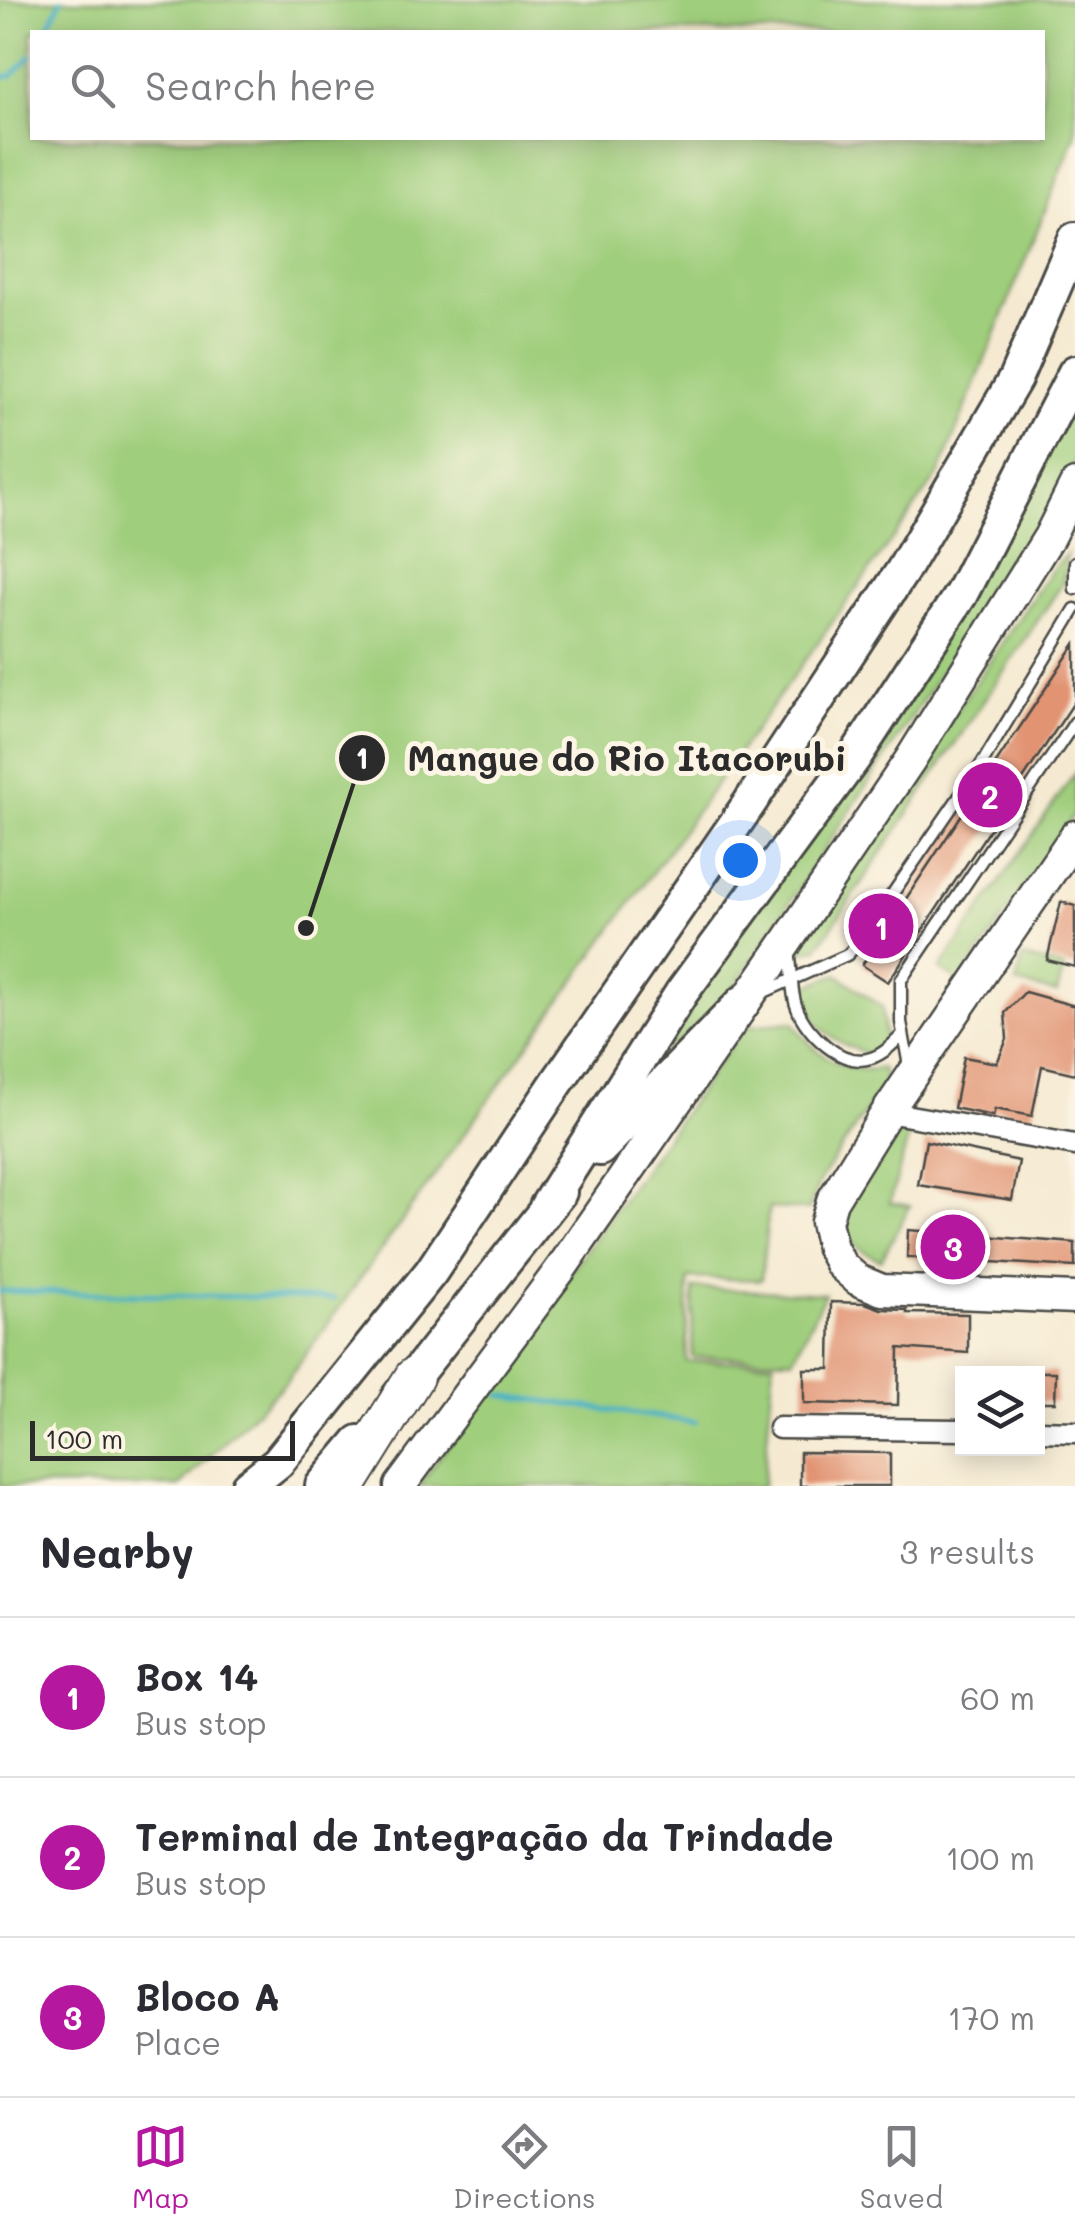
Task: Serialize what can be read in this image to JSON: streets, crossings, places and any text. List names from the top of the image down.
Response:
{
  "places": ["Mangue do Rio Itacorubi"],
  "scale_bar": "100 m",
  "page": {
    "search": "Search here",
    "pins": ["2", "1", "3"],
    "scale": "100 m",
    "heading": ["Nearby", "3 results"],
    "list": [
      {
        "mark": "1",
        "name": "Box 14",
        "note": "Bus stop",
        "value": "60 m"
      },
      {
        "mark": "2",
        "name": "Terminal de Integração da Trindade",
        "note": "Bus stop",
        "value": "100 m"
      },
      {
        "mark": "3",
        "name": "Bloco A",
        "note": "Place",
        "value": "170 m"
      }
    ],
    "nav": ["Map", "Directions", "Saved"]
  }
}
